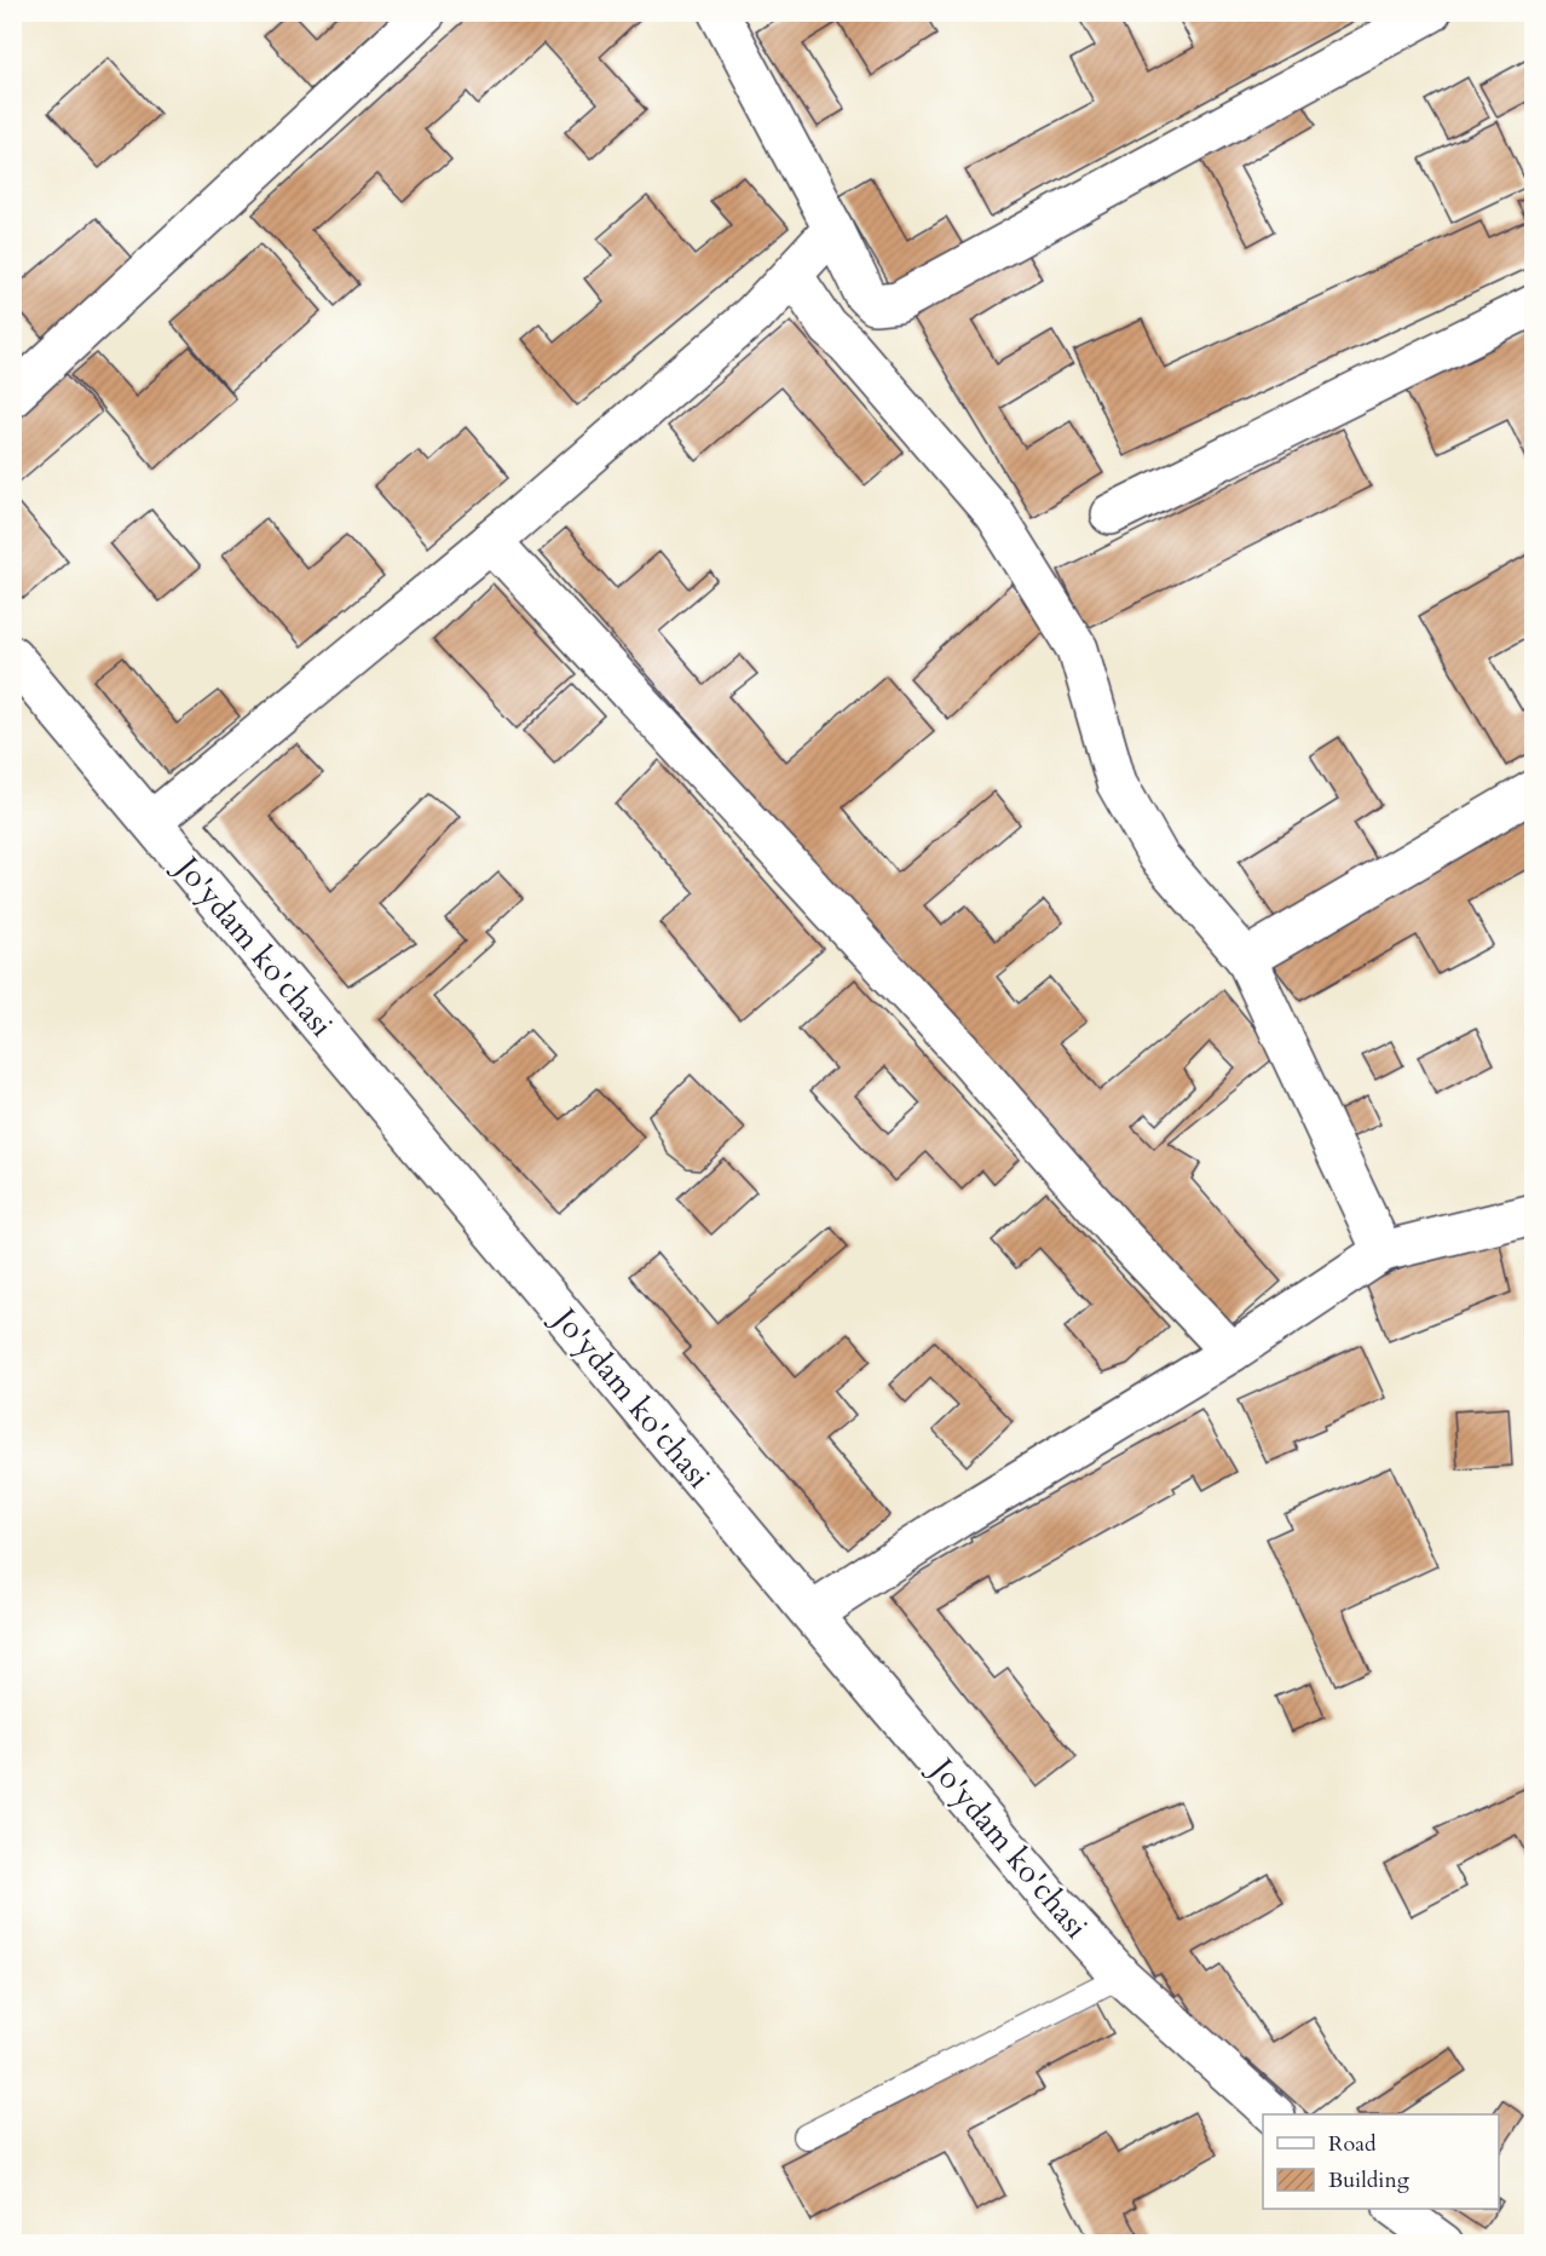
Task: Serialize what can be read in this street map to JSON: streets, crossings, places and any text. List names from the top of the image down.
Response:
{
  "streets": {
    "street": ["Jo'ydam ko'chasi"]
  },
  "legend": ["Road", "Building"]
}
